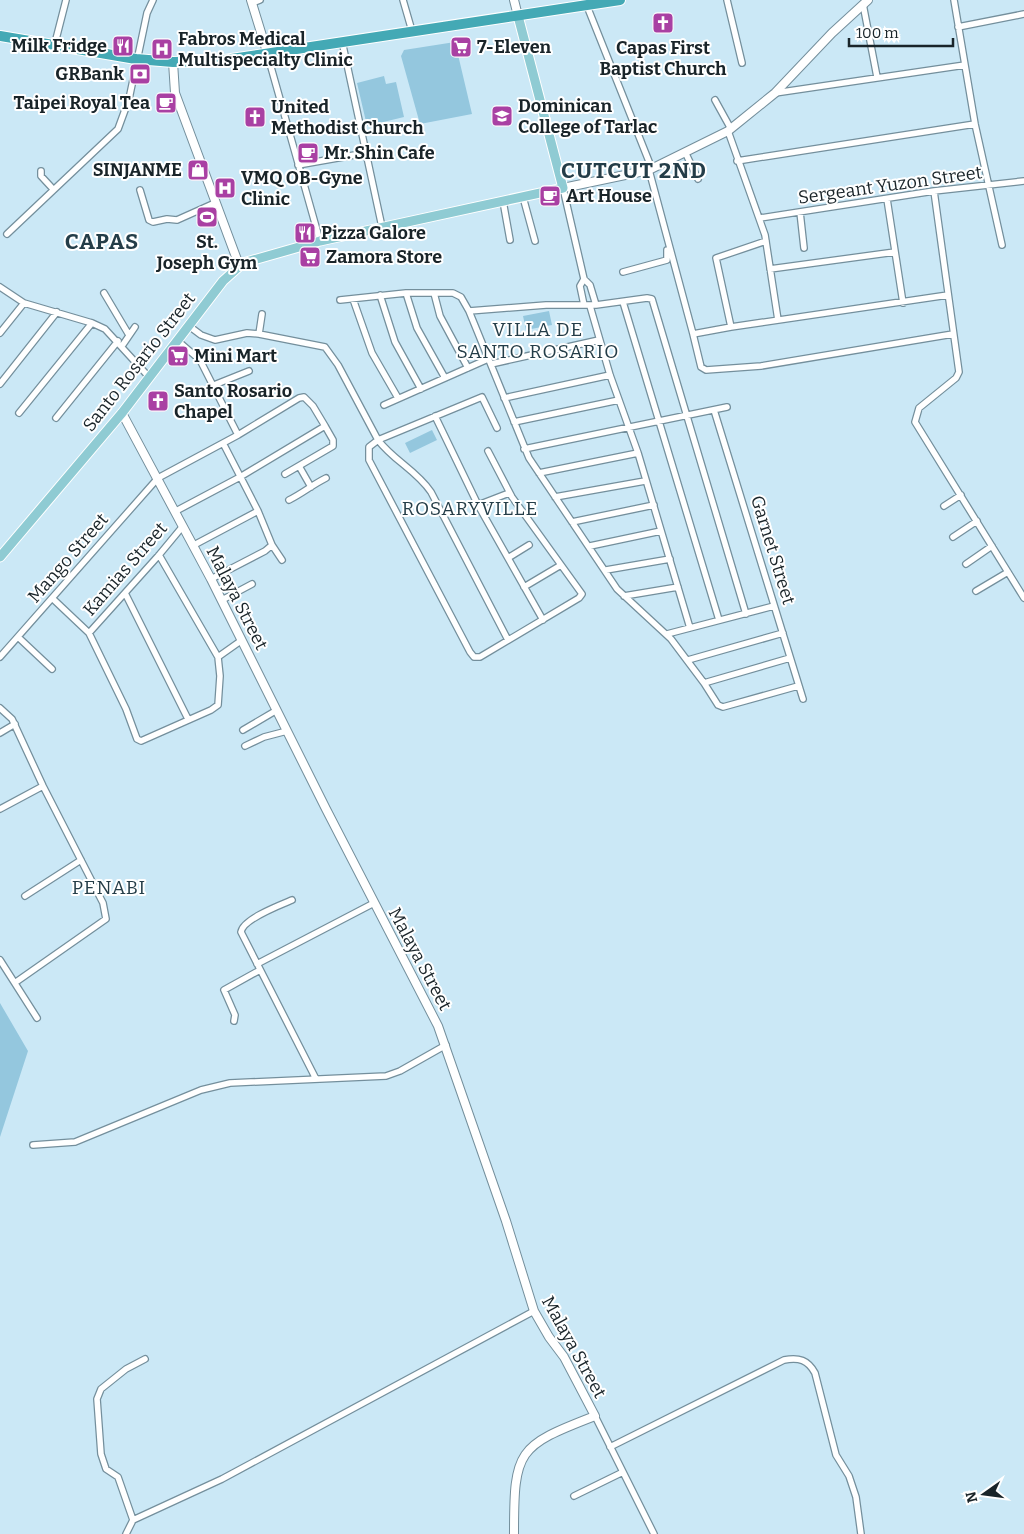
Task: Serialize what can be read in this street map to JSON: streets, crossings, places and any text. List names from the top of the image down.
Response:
{
  "streets": {
    "main road": ["Santo Rosario Street"],
    "street": [
      "Sergeant Yuzon Street",
      "Garnet Street",
      "Mango Street",
      "Kamias Street",
      "Malaya Street"
    ]
  },
  "crossings": [
    ["Santo Rosario Street", "Malaya Street"],
    ["Mango Street", "Malaya Street"],
    ["Kamias Street", "Malaya Street"]
  ],
  "districts": [
    "CUTCUT 2ND",
    "CAPAS",
    "VILLA DE SANTO ROSARIO",
    "ROSARYVILLE",
    "PENABI"
  ],
  "places": {
    "church": ["Capas First Baptist Church", "United Methodist Church", "Santo Rosario Chapel"],
    "restaurant": ["Milk Fridge", "Pizza Galore"],
    "supermarket": ["7-Eleven", "Zamora Store", "Mini Mart"],
    "hospital": ["Fabros Medical Multispecialty Clinic", "VMQ OB-Gyne Clinic"],
    "bank": ["GRBank"],
    "cafe": ["Taipei Royal Tea", "Mr. Shin Cafe", "Art House"],
    "school or university": ["Dominican College of Tarlac"],
    "shop": ["SINJANME"],
    "sports": ["St. Joseph Gym"]
  },
  "scale_bar": "100 m",
  "north": "left"
}
